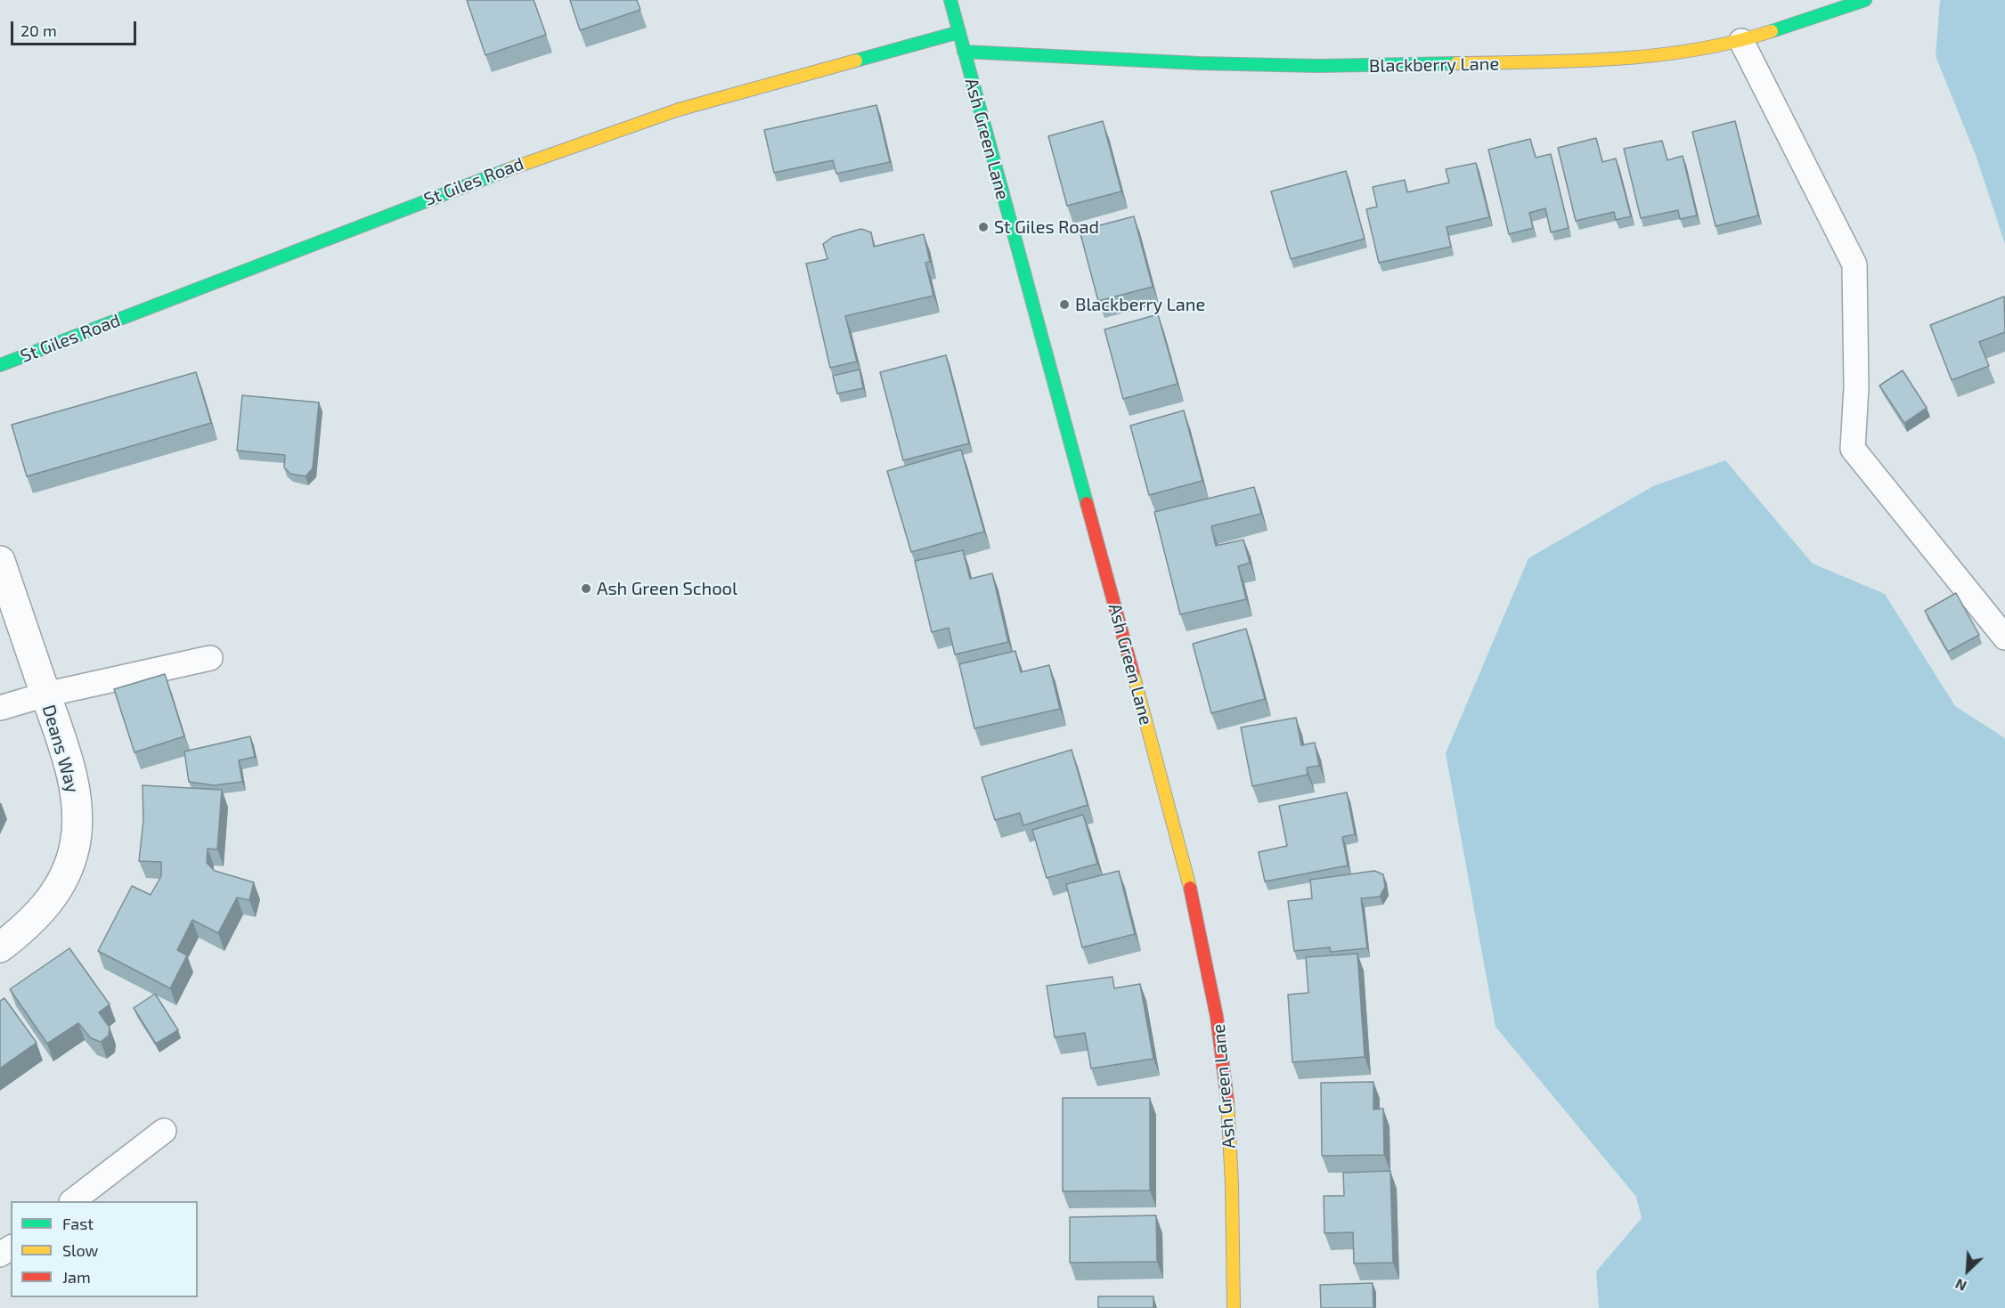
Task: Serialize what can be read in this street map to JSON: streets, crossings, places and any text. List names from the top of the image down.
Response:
{
  "streets": {
    "street": [
      "Blackberry Lane",
      "Ash Green Lane",
      "St Giles Road",
      "Deans Way"
    ]
  },
  "crossings": [
    ["Blackberry Lane", "Ash Green Lane"],
    ["Ash Green Lane", "St Giles Road"]
  ],
  "places": ["St Giles Road", "Blackberry Lane", "Ash Green School"],
  "legend": ["Fast", "Slow", "Jam"],
  "scale_bar": "20 m",
  "north": "bottom left"
}
